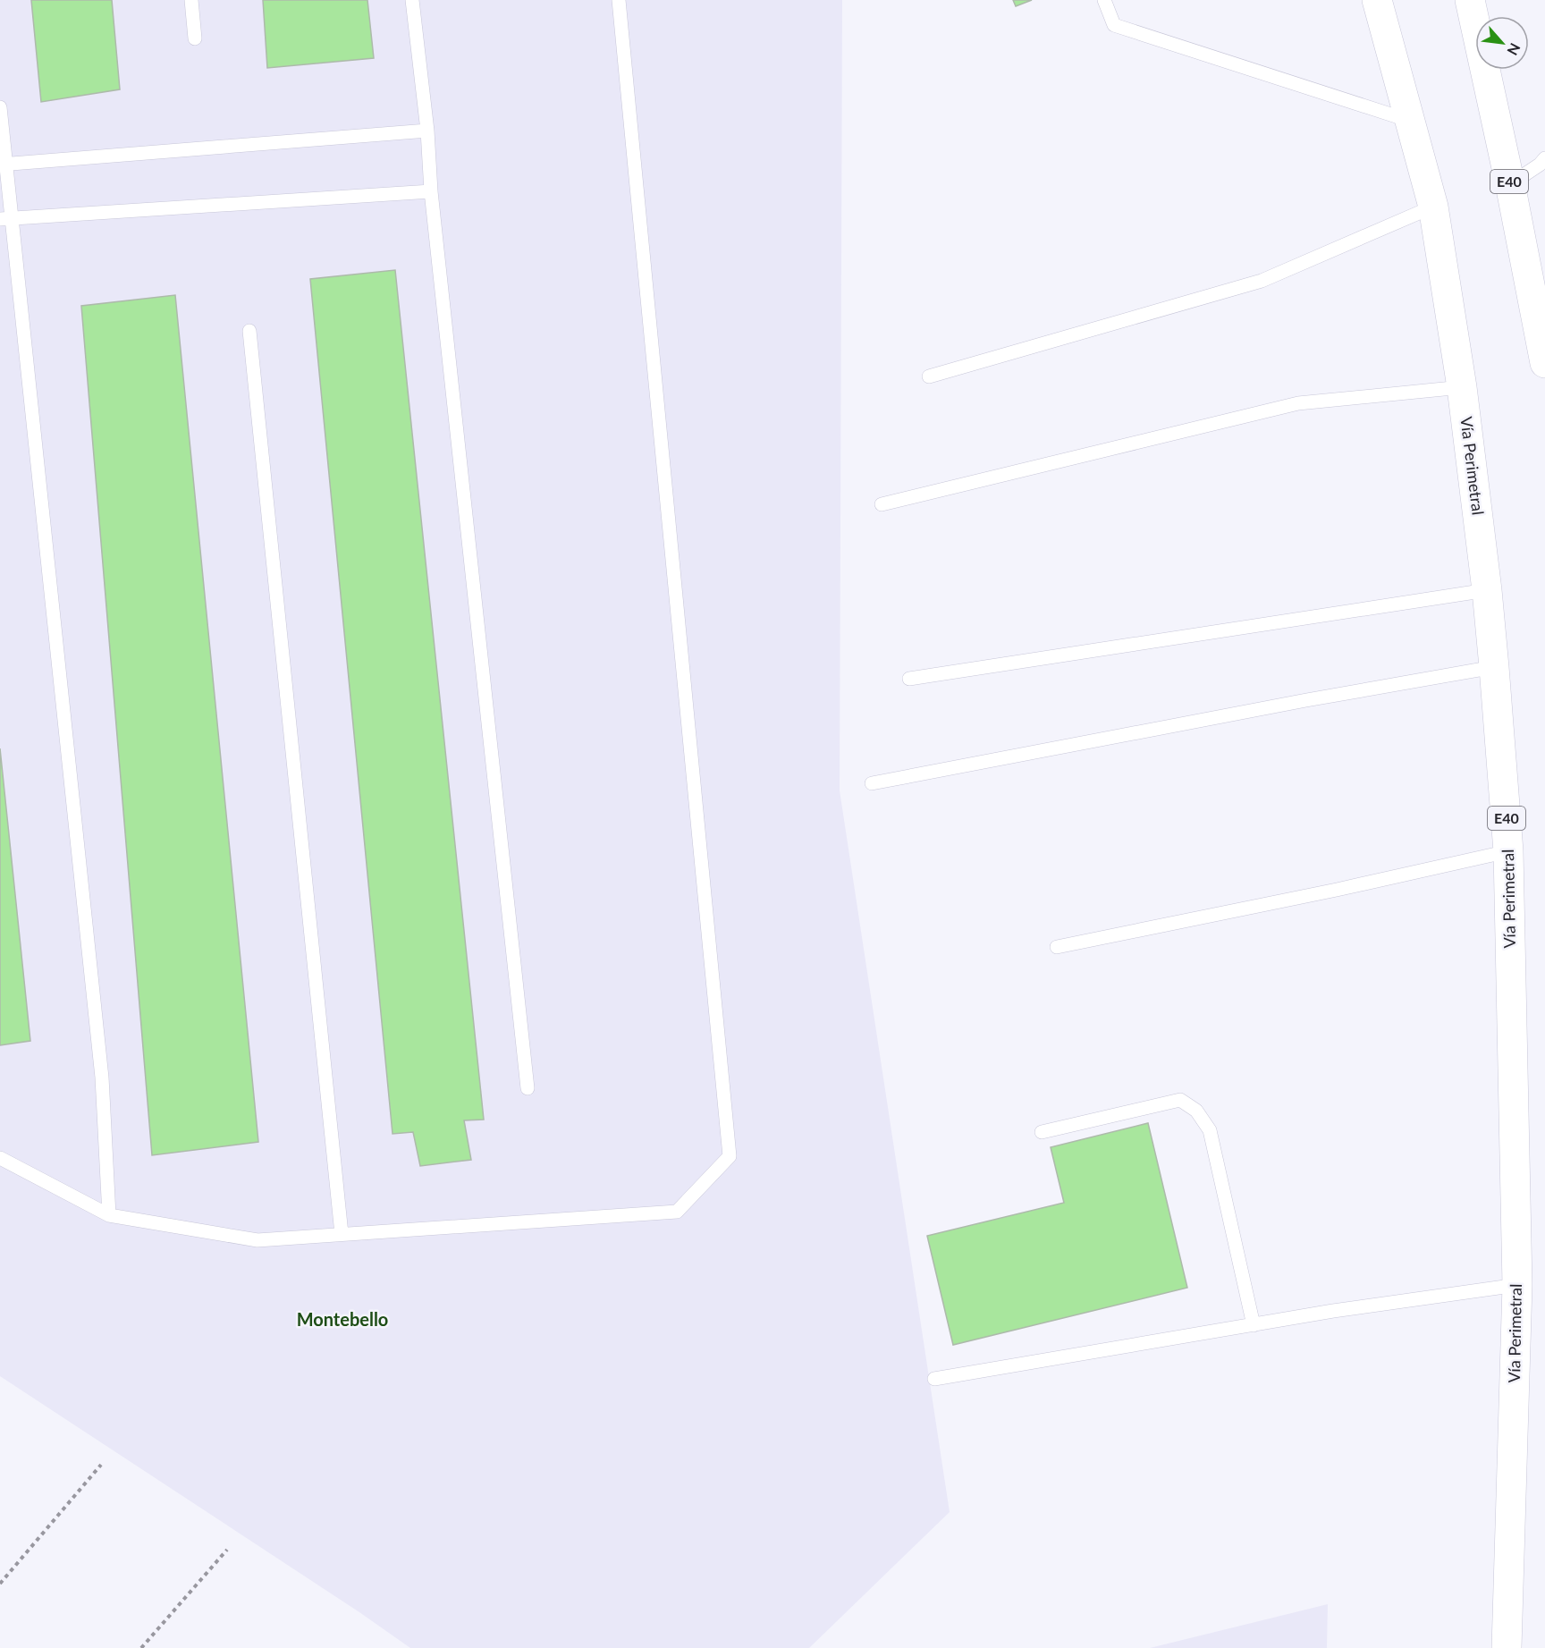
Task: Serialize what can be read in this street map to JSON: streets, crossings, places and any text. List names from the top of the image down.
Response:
{
  "streets": {
    "highway": ["E40", "Vía Perimetral"]
  },
  "districts": ["Montebello"],
  "north": "bottom right"
}
